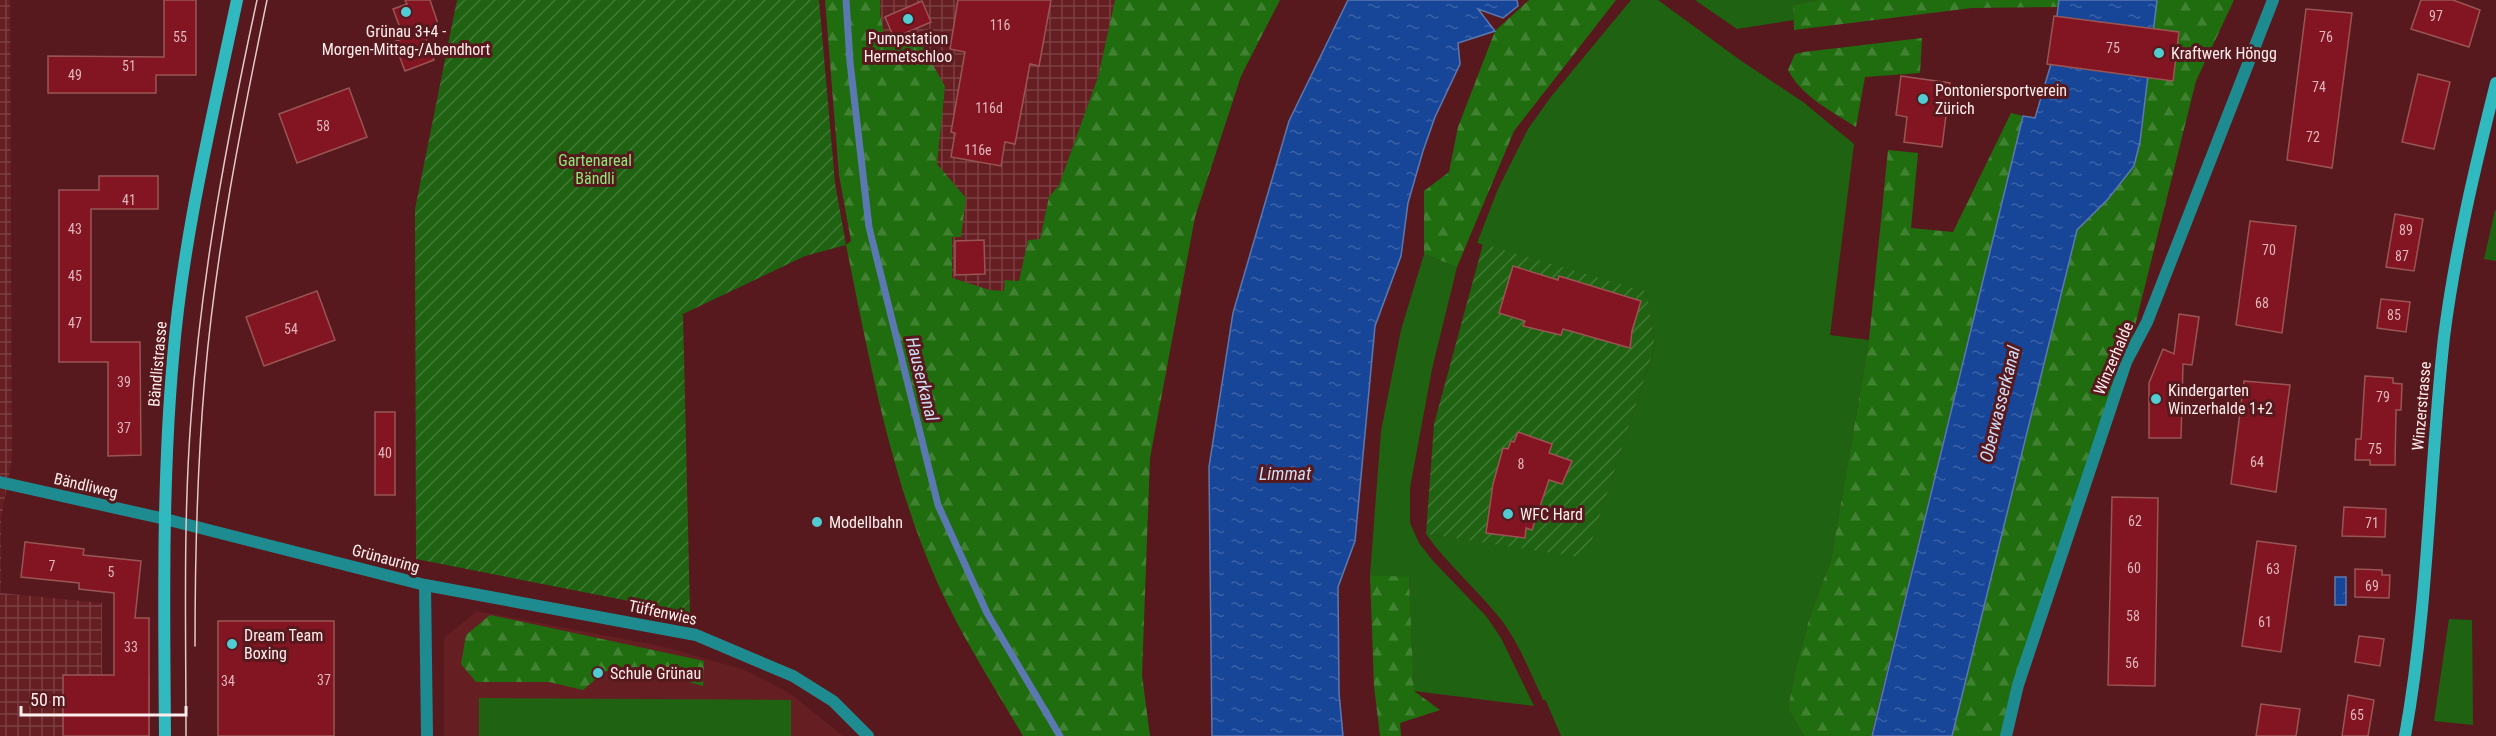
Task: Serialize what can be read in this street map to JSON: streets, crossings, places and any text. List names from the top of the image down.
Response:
{
  "streets": {
    "street": [
      "Winzerhalde",
      "Bändlistrasse",
      "Winzerstrasse",
      "Bändliweg",
      "Grünauring",
      "Tüffenwies"
    ]
  },
  "crossings": [
    ["Bändlistrasse", "Bändliweg"],
    ["Bändlistrasse", "Grünauring"],
    ["Bändliweg", "Grünauring"],
    ["Grünauring", "Tüffenwies"]
  ],
  "water": ["Hauserkanal", "Oberwasserkanal", "Limmat"],
  "parks": ["Gartenareal Bändli"],
  "places": [
    "Grünau 3+4 - Morgen-Mittag-/Abendhort",
    "Pumpstation Hermetschloo",
    "Kraftwerk Höngg",
    "Pontoniersportverein Zürich",
    "Kindergarten Winzerhalde 1+2",
    "WFC Hard",
    "Modellbahn",
    "Dream Team Boxing",
    "Schule Grünau"
  ],
  "house_numbers": [
    "97",
    "116",
    "55",
    "76",
    "75",
    "51",
    "49",
    "74",
    "116d",
    "58",
    "72",
    "116e",
    "41",
    "43",
    "89",
    "70",
    "87",
    "45",
    "68",
    "85",
    "47",
    "54",
    "39",
    "79",
    "37",
    "75",
    "40",
    "64",
    "8",
    "62",
    "71",
    "7",
    "60",
    "63",
    "5",
    "69",
    "58",
    "61",
    "33",
    "56",
    "37",
    "34",
    "65"
  ],
  "scale_bar": "50 m"
}
